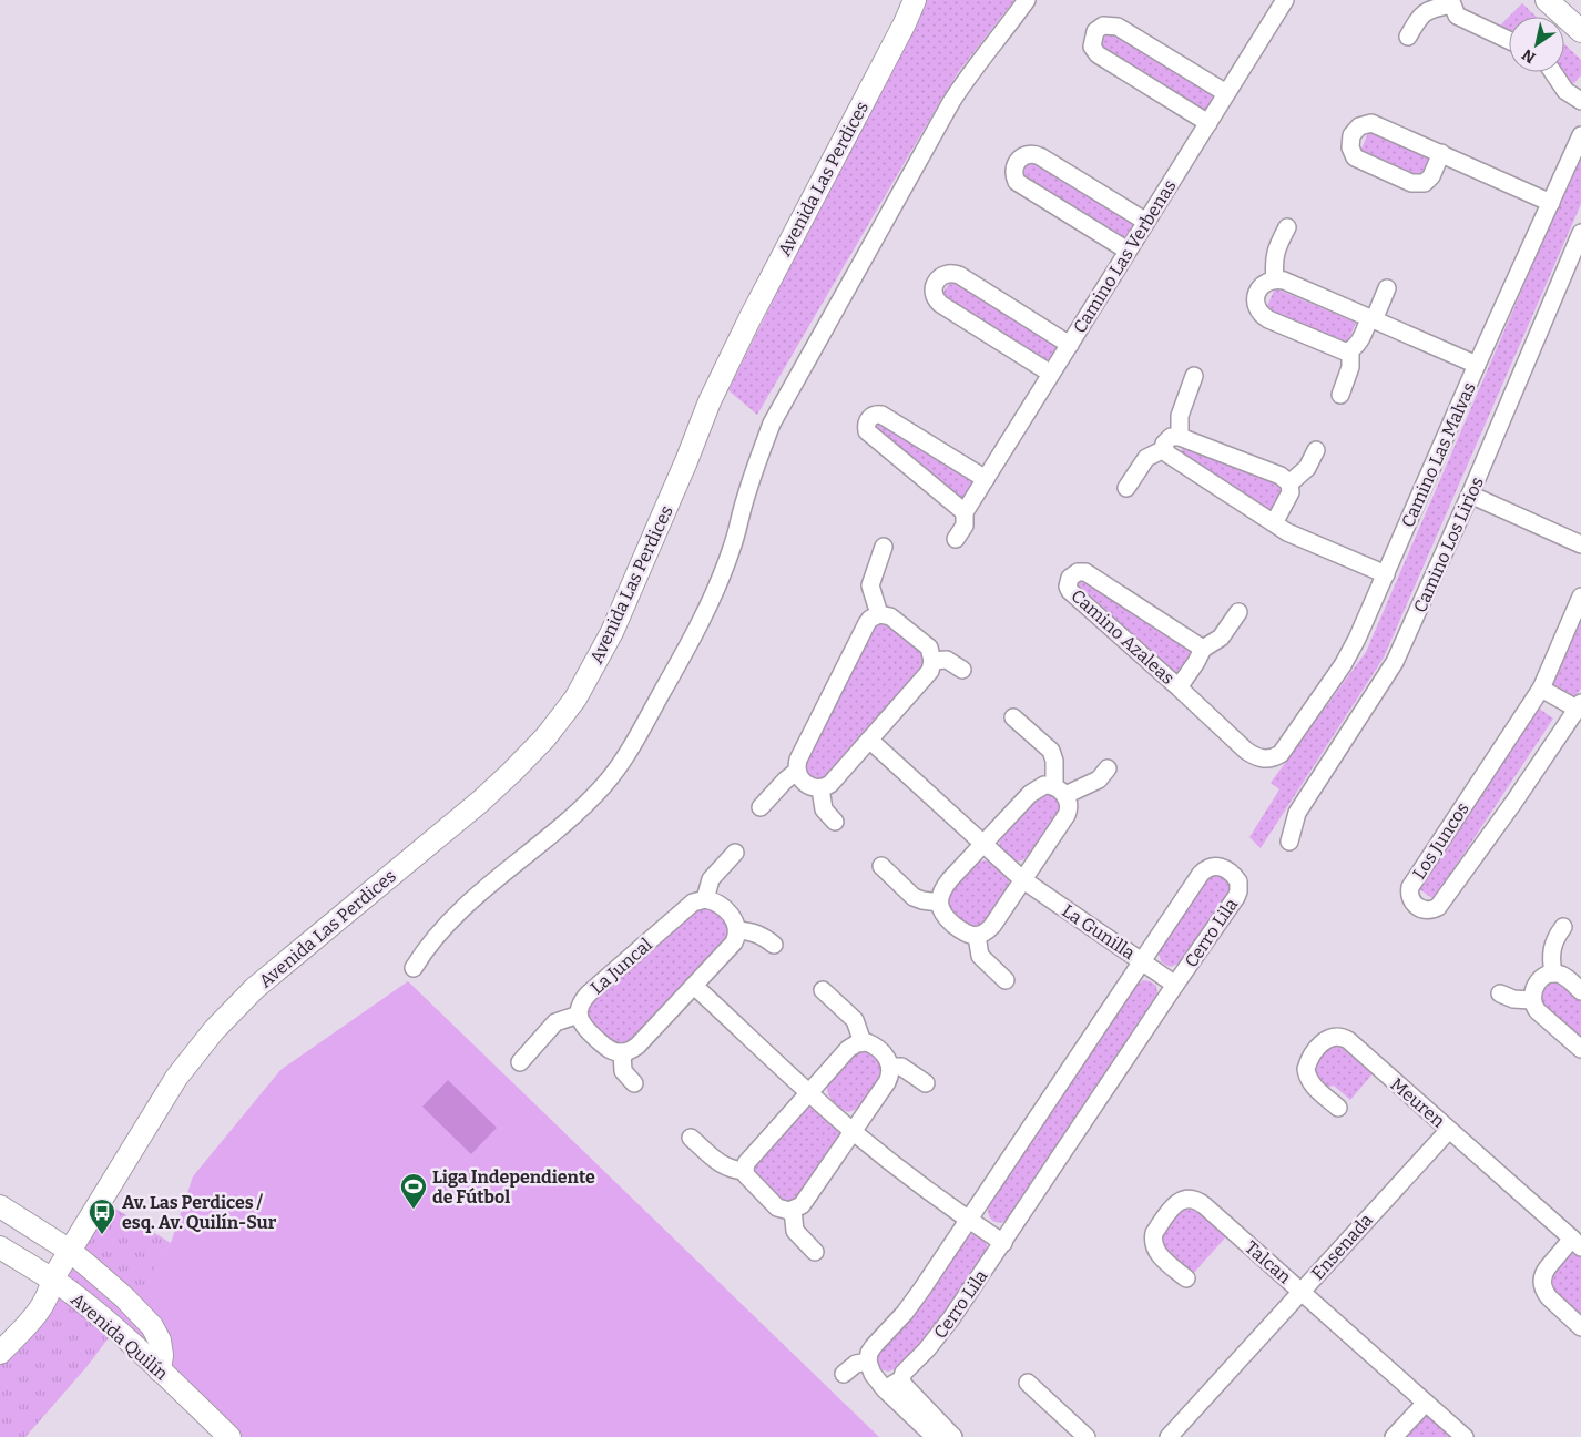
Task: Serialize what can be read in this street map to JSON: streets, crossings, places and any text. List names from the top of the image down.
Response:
{
  "streets": {
    "street": [
      "Avenida Las Perdices",
      "Camino Las Verbenas",
      "Camino Las Malvas",
      "Camino Los Lirios",
      "Camino Azaleas",
      "Los Juncos",
      "La Gunilla",
      "Cerro Lila",
      "La Juncal",
      "Meuren",
      "Ensenada",
      "Talcan",
      "Avenida Quilín"
    ]
  },
  "crossings": [
    ["Avenida Las Perdices", "Avenida Quilín"],
    ["Camino Las Malvas", "Camino Azaleas"],
    ["La Gunilla", "Cerro Lila"],
    ["Meuren", "Ensenada"],
    ["Ensenada", "Talcan"]
  ],
  "places": {
    "sports": ["Liga Independiente de Fútbol"],
    "bus stop": ["Av. Las Perdices / esq. Av. Quilín-Sur"]
  },
  "north": "bottom left"
}
